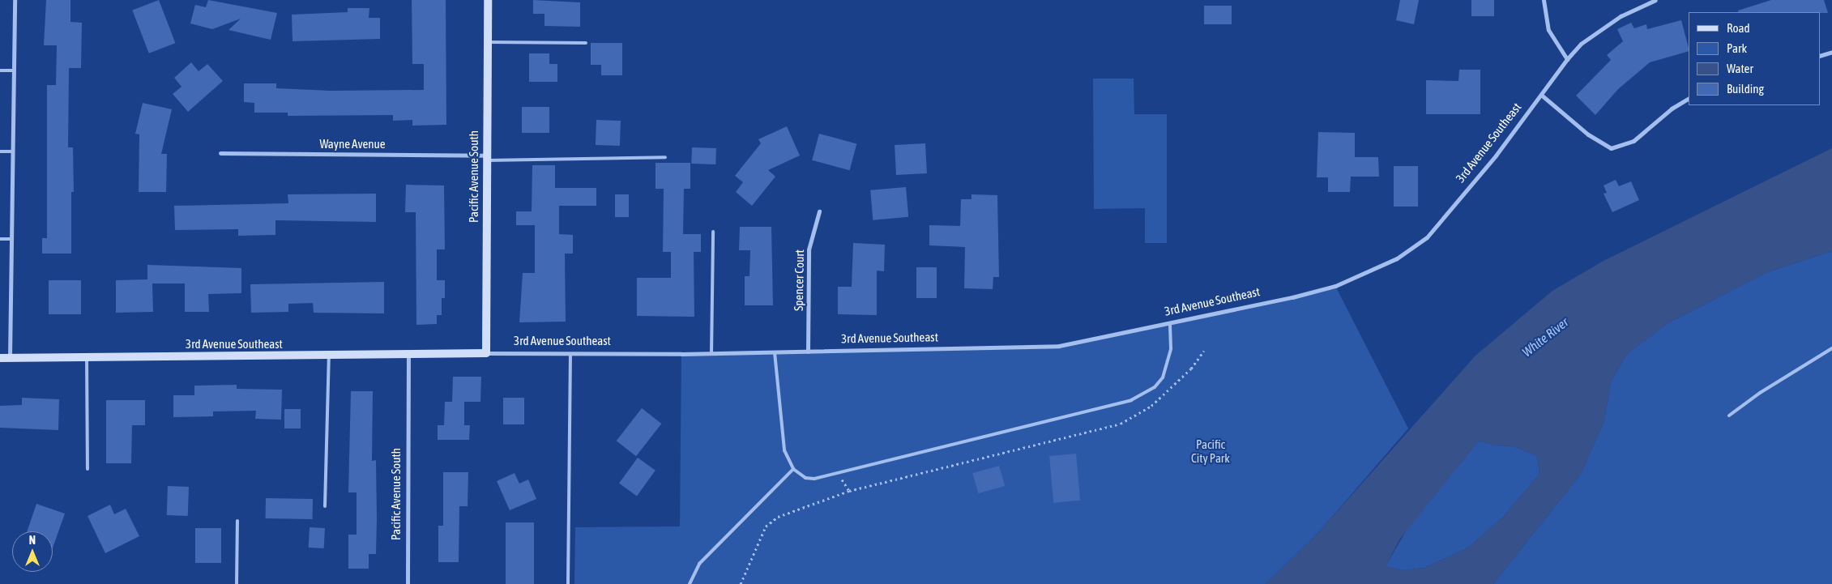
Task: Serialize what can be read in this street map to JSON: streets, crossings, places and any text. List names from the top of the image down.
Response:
{
  "streets": {
    "street": [
      "3rd Avenue Southeast",
      "Wayne Avenue",
      "Pacific Avenue South",
      "Spencer Court"
    ]
  },
  "crossings": [
    ["3rd Avenue Southeast", "Pacific Avenue South"],
    ["3rd Avenue Southeast", "Spencer Court"],
    ["Wayne Avenue", "Pacific Avenue South"]
  ],
  "water": ["White River"],
  "parks": ["Pacific City Park"],
  "legend": [
    "Road",
    "Park",
    "Water",
    "Building"
  ],
  "north": "top"
}
